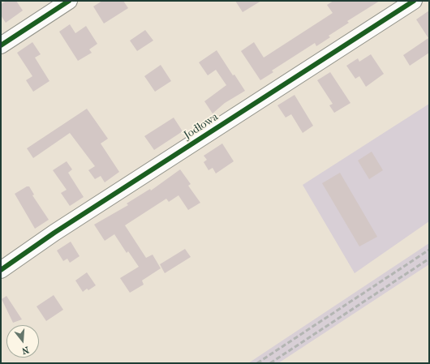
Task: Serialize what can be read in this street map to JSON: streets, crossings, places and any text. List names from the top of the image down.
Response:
{
  "streets": {
    "street": ["Jodłowa"]
  },
  "north": "bottom"
}
